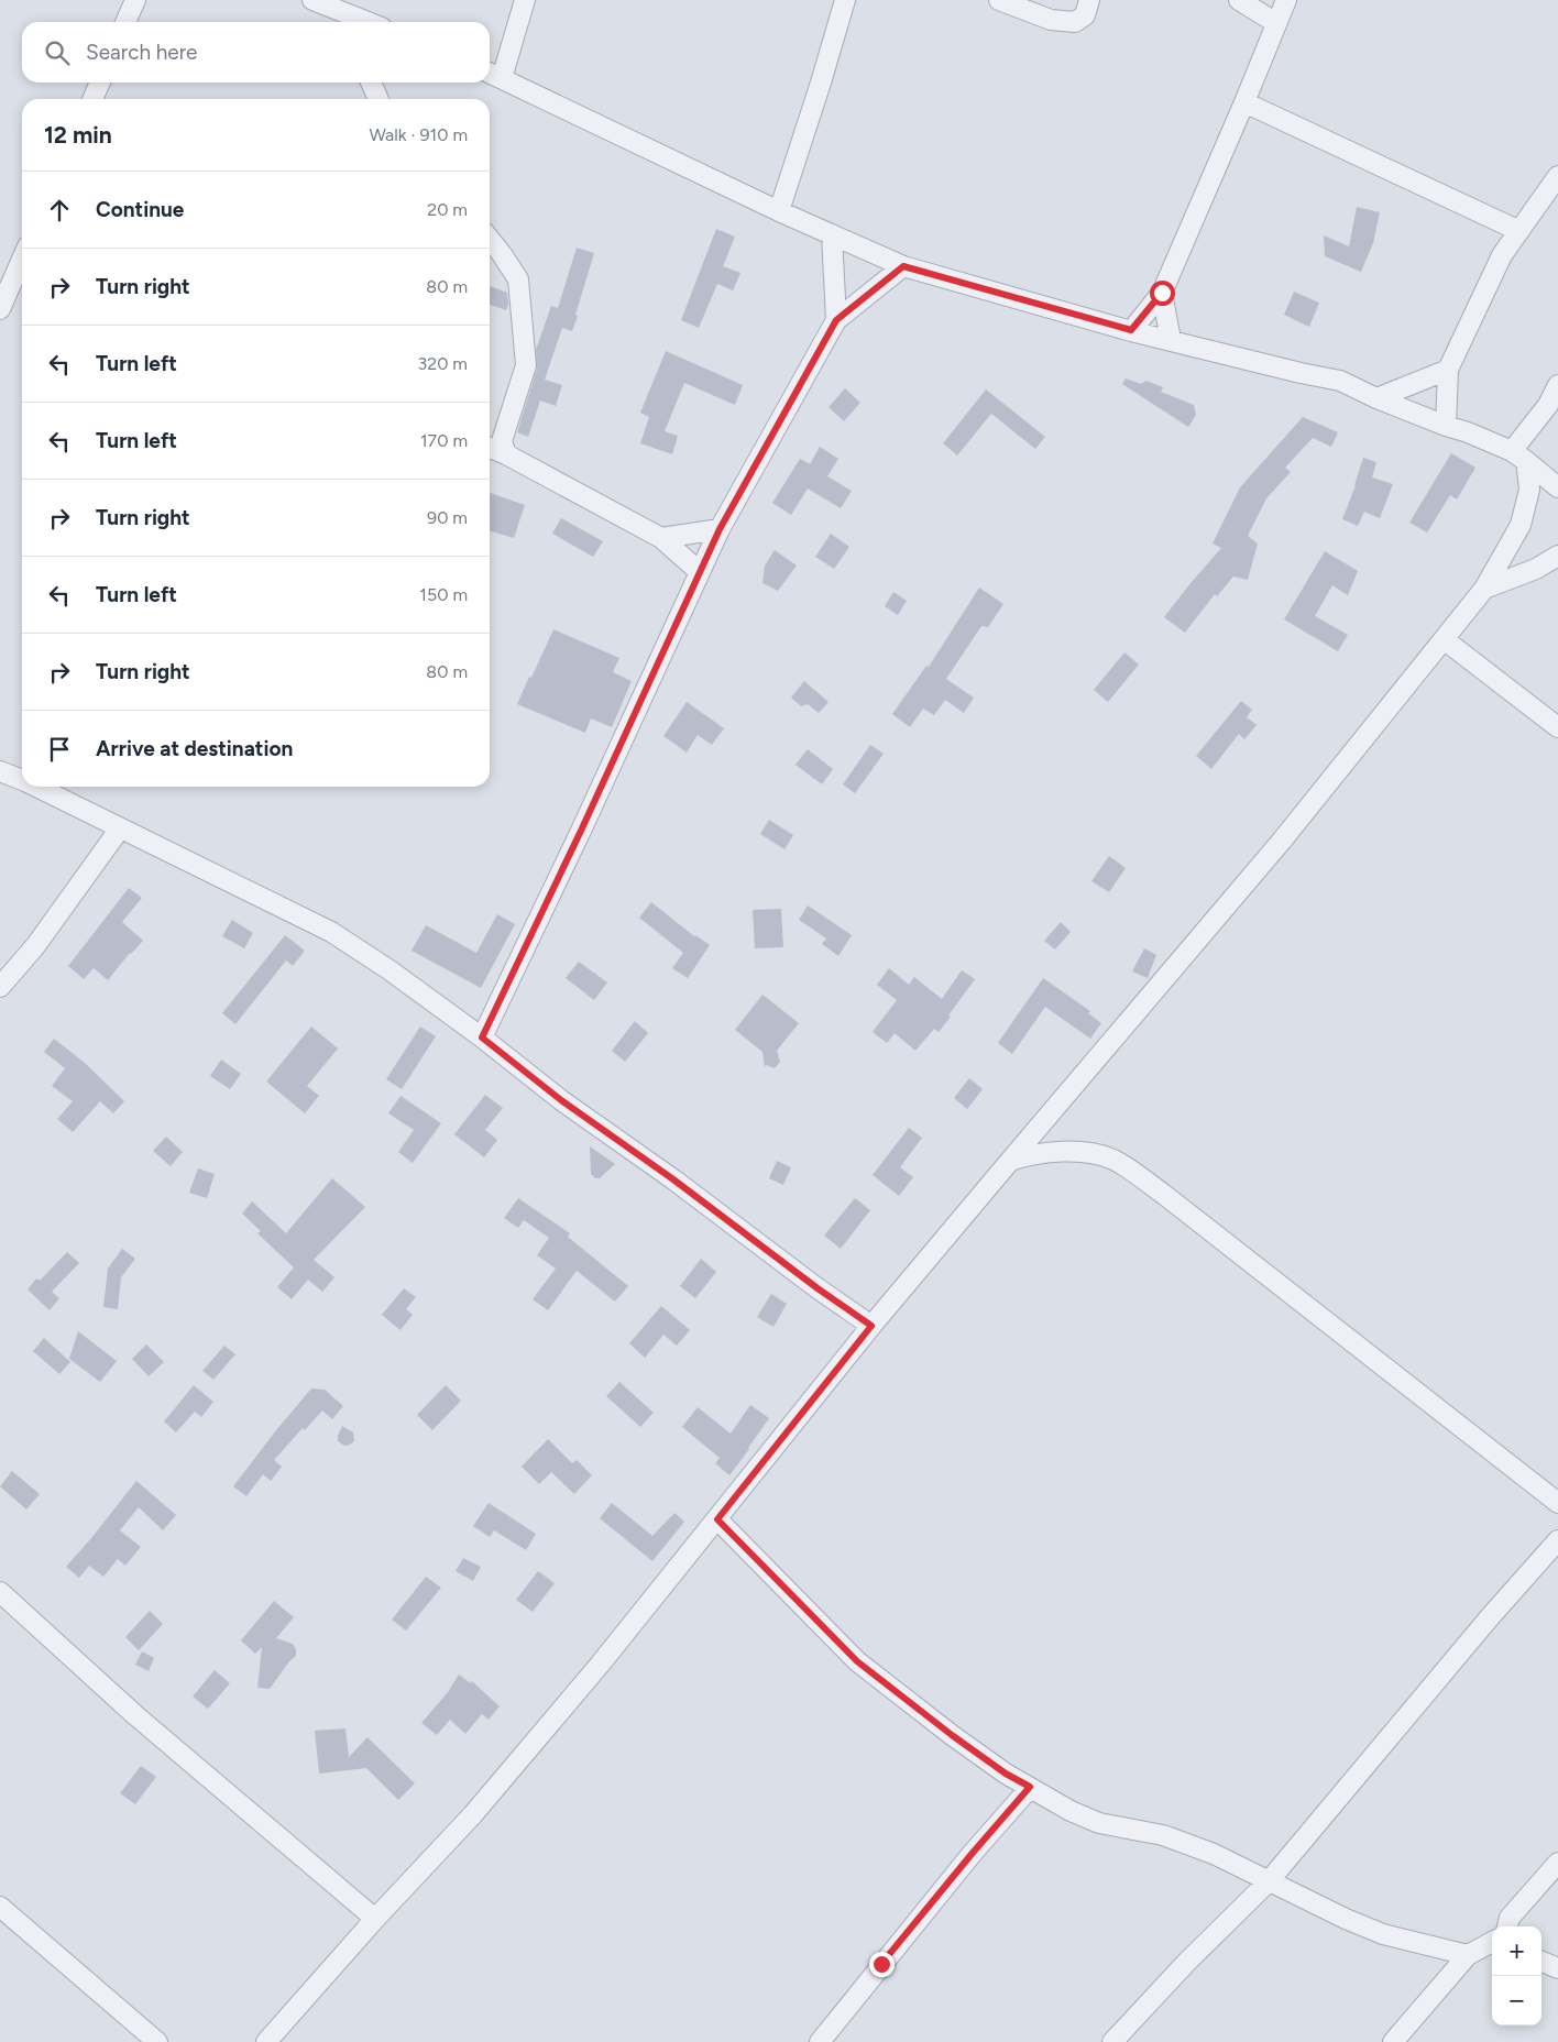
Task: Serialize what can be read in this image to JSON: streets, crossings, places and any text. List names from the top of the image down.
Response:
{
  "page": {
    "search": "Search here",
    "heading": ["12 min", "Walk · 910 m"],
    "list": [
      ["Continue", "20 m"],
      ["Turn right", "80 m"],
      ["Turn left", "320 m"],
      ["Turn left", "170 m"],
      ["Turn right", "90 m"],
      ["Turn left", "150 m"],
      ["Turn right", "80 m"],
      "Arrive at destination"
    ],
    "map_buttons": ["+", "−"]
  }
}
